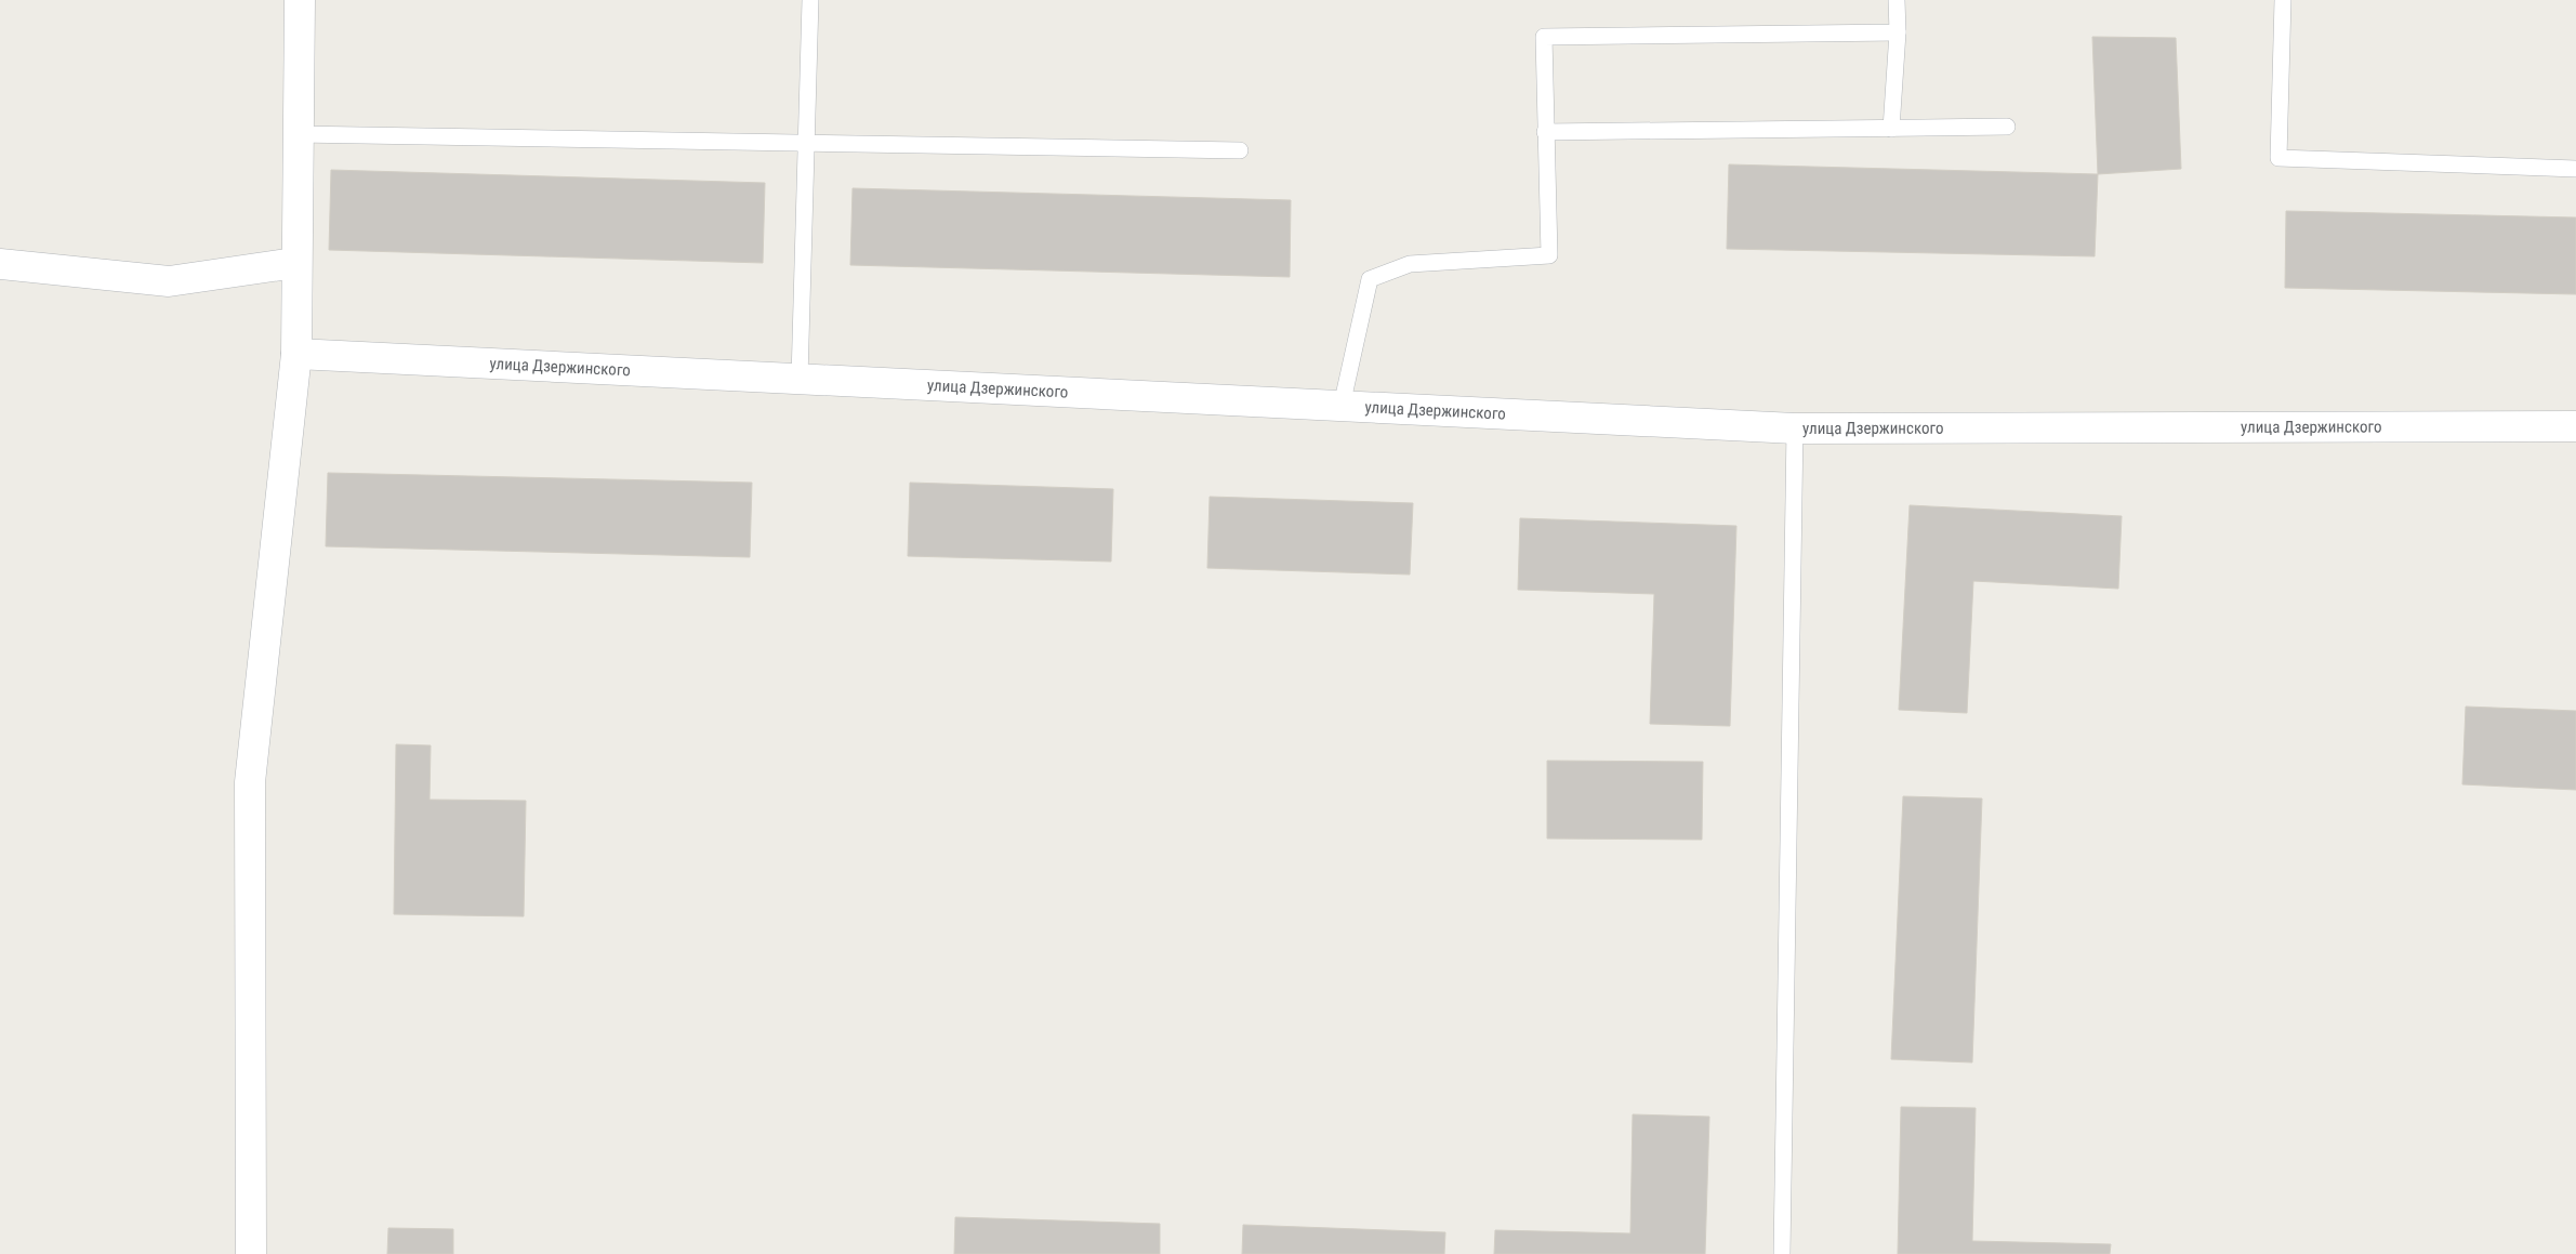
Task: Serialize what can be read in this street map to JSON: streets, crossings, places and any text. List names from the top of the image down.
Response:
{
  "streets": {
    "street": ["улица Дзержинского"]
  }
}
